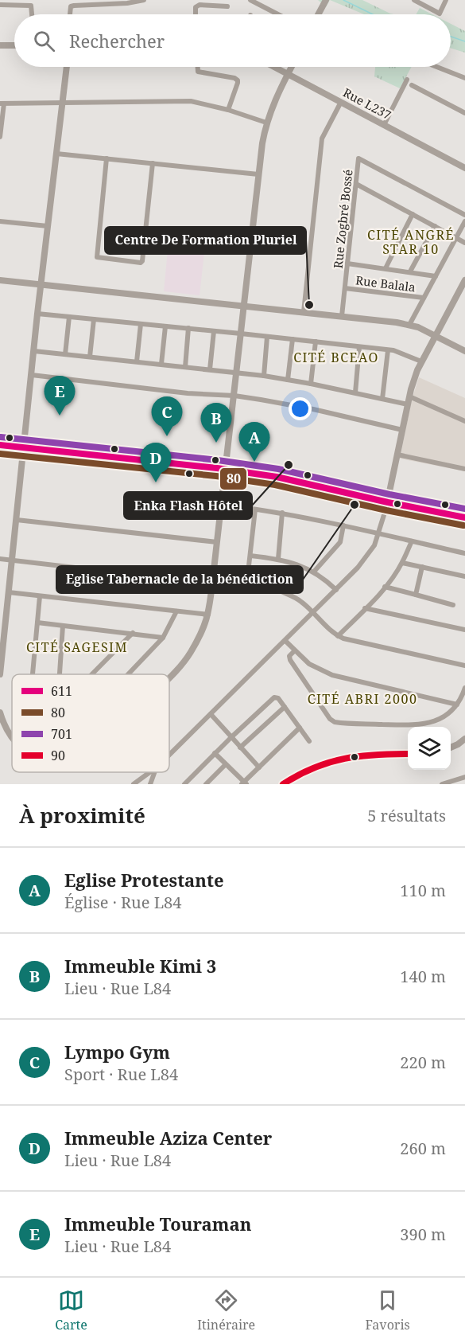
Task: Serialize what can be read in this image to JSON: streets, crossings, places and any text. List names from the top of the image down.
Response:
{
  "streets": {
    "street": ["Rue L237", "Rue Zogbré Bossé", "Rue Balala"]
  },
  "crossings": [
    ["Rue Zogbré Bossé", "Rue Balala"]
  ],
  "districts": [
    "CITÉ ANGRÉ STAR 10",
    "CITÉ BCEAO",
    "CITÉ SAGESIM",
    "CITÉ ABRI 2000"
  ],
  "places": ["Centre De Formation Pluriel", "Enka Flash Hôtel", "Eglise Tabernacle de la bénédiction"],
  "lines": [
    "transit line 701",
    "transit line 611",
    "transit line 80",
    "transit line 90"
  ],
  "legend": [
    "611",
    "80",
    "701",
    "90"
  ],
  "page": {
    "search": "Rechercher",
    "pins": [
      "E",
      "C",
      "B",
      "A",
      "D"
    ],
    "heading": ["À proximité", "5 résultats"],
    "list": [
      {
        "mark": "A",
        "name": "Eglise Protestante",
        "note": "Église · Rue L84",
        "value": "110 m"
      },
      {
        "mark": "B",
        "name": "Immeuble Kimi 3",
        "note": "Lieu · Rue L84",
        "value": "140 m"
      },
      {
        "mark": "C",
        "name": "Lympo Gym",
        "note": "Sport · Rue L84",
        "value": "220 m"
      },
      {
        "mark": "D",
        "name": "Immeuble Aziza Center",
        "note": "Lieu · Rue L84",
        "value": "260 m"
      },
      {
        "mark": "E",
        "name": "Immeuble Touraman",
        "note": "Lieu · Rue L84",
        "value": "390 m"
      }
    ],
    "nav": ["Carte", "Itinéraire", "Favoris"]
  }
}
